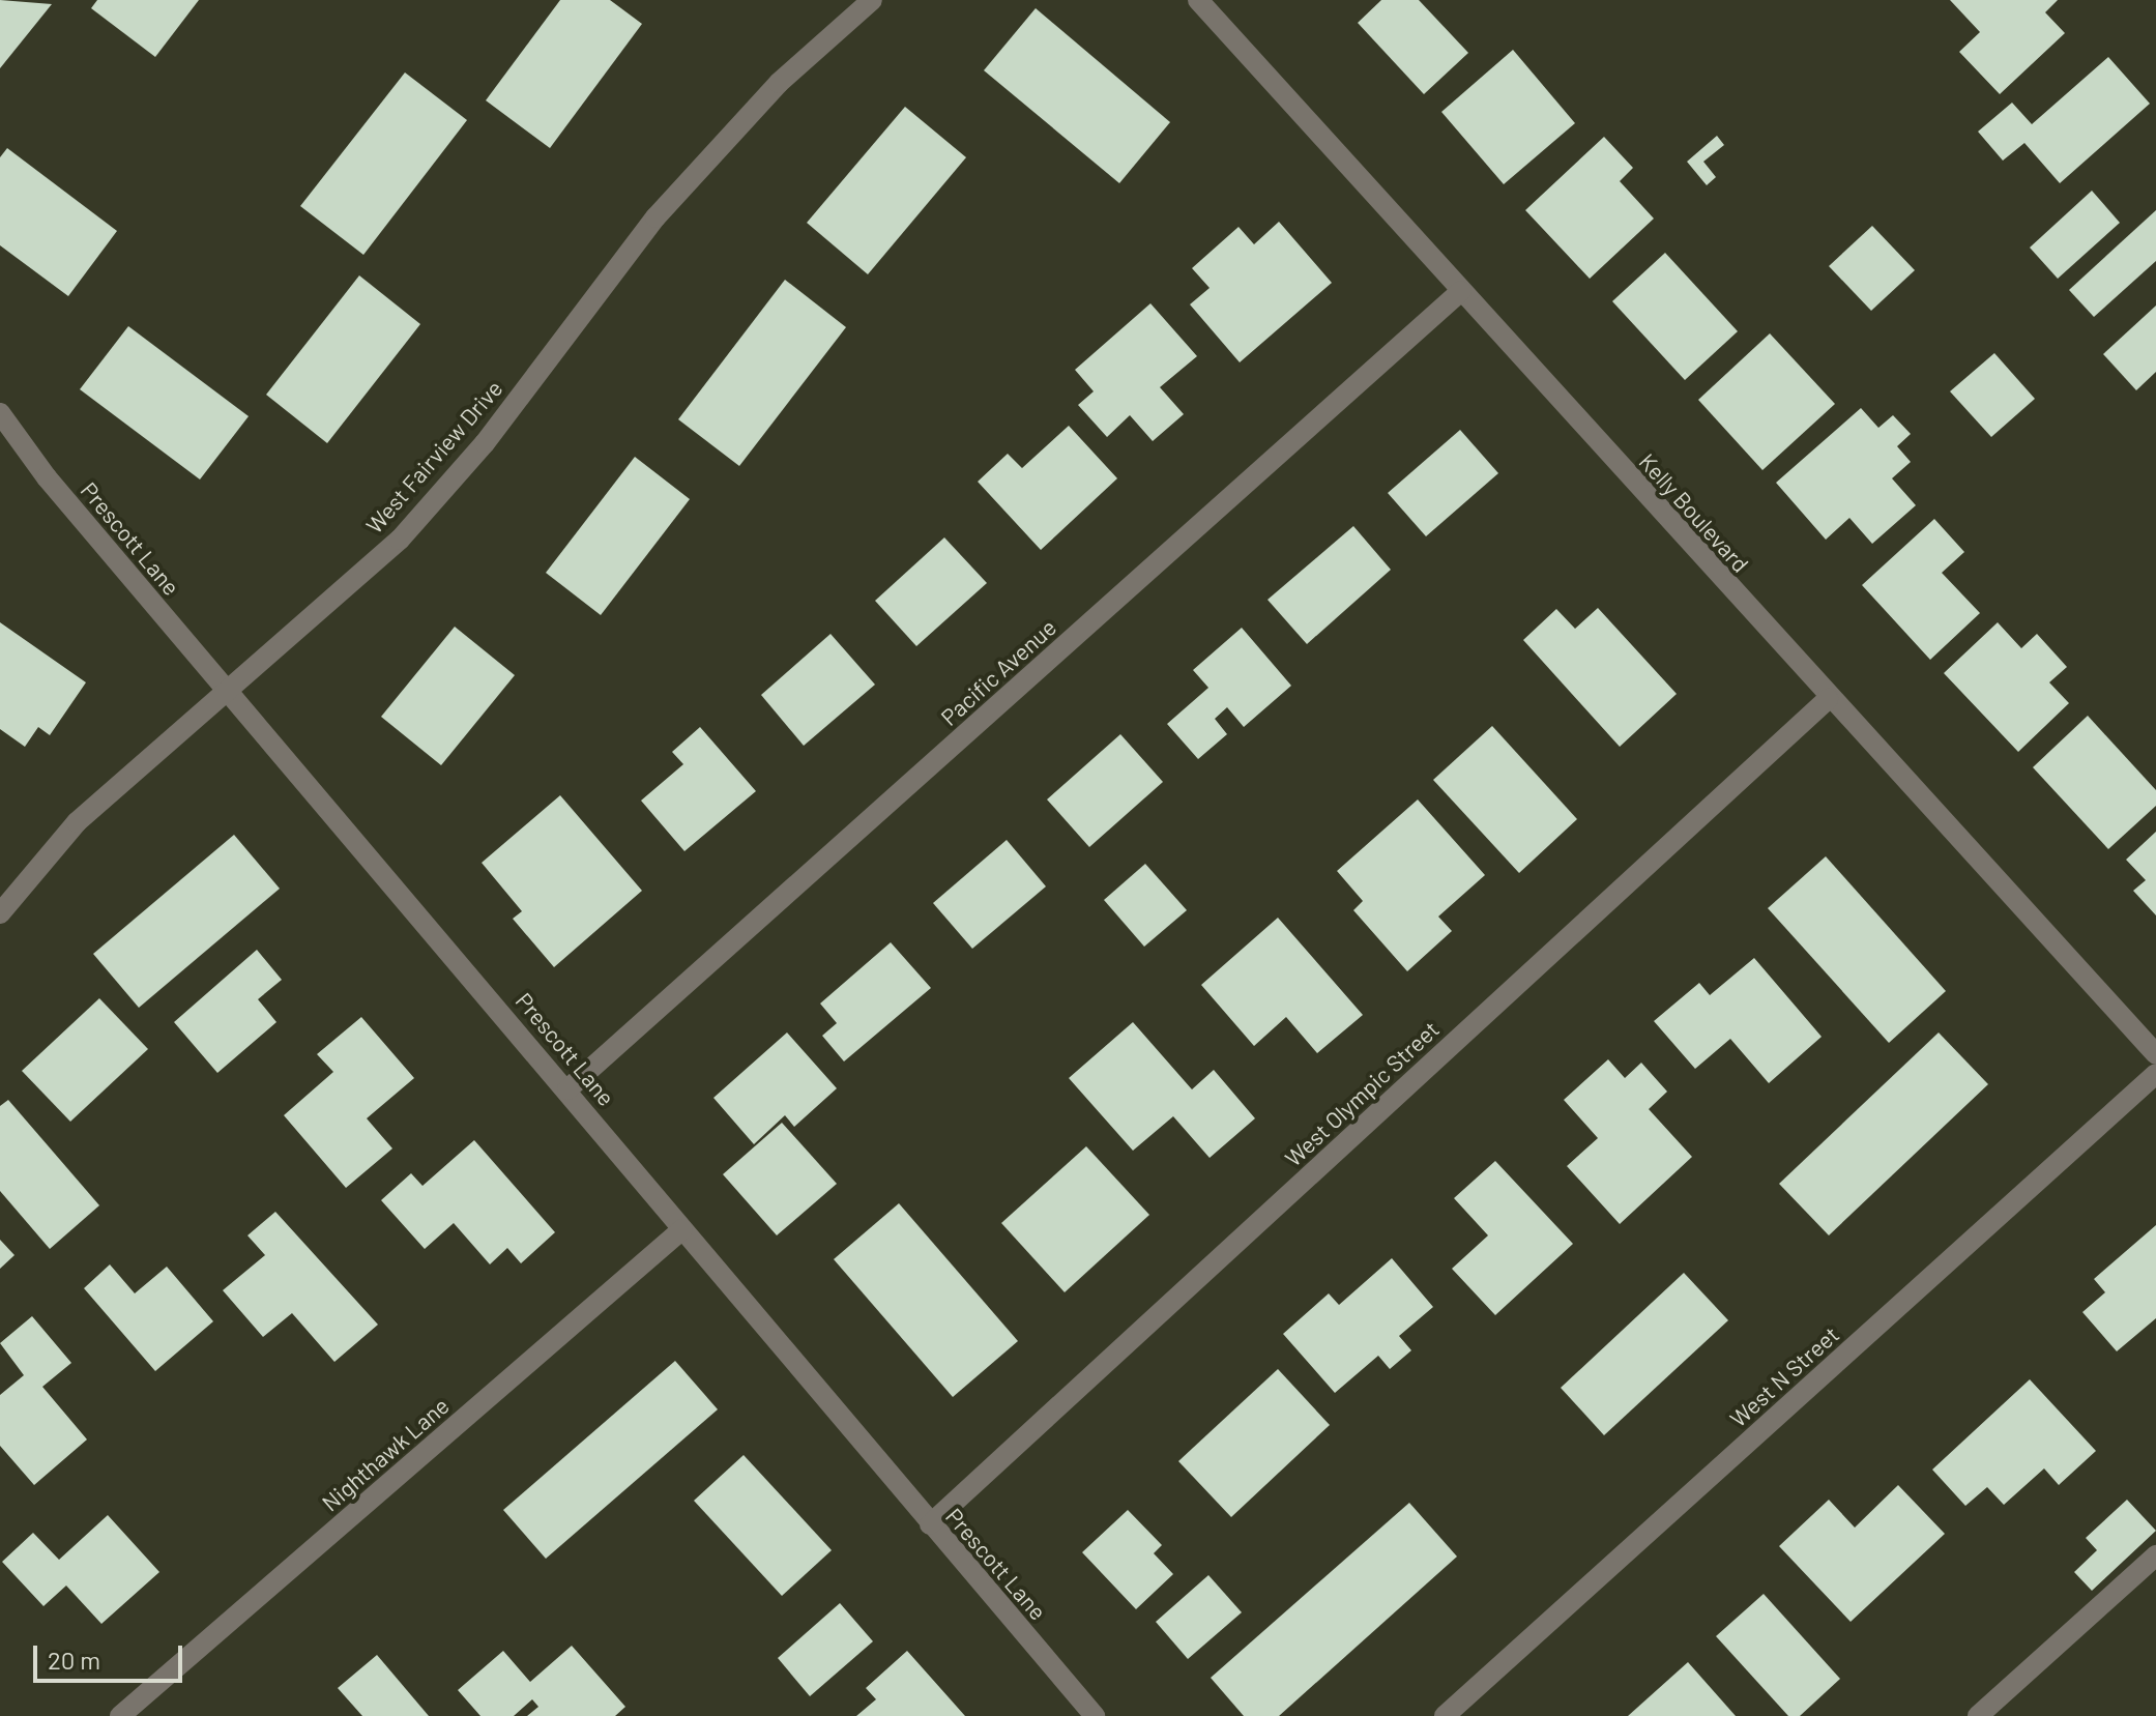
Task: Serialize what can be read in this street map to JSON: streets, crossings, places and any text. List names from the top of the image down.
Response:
{
  "streets": {
    "street": [
      "West Fairview Drive",
      "Kelly Boulevard",
      "Prescott Lane",
      "Pacific Avenue",
      "West Olympic Street",
      "West N Street",
      "Nighthawk Lane"
    ]
  },
  "crossings": [
    ["West Fairview Drive", "Prescott Lane"],
    ["Kelly Boulevard", "Pacific Avenue"],
    ["Kelly Boulevard", "West Olympic Street"],
    ["Prescott Lane", "Pacific Avenue"],
    ["Prescott Lane", "West Olympic Street"],
    ["Prescott Lane", "Nighthawk Lane"]
  ],
  "scale_bar": "20 m"
}
